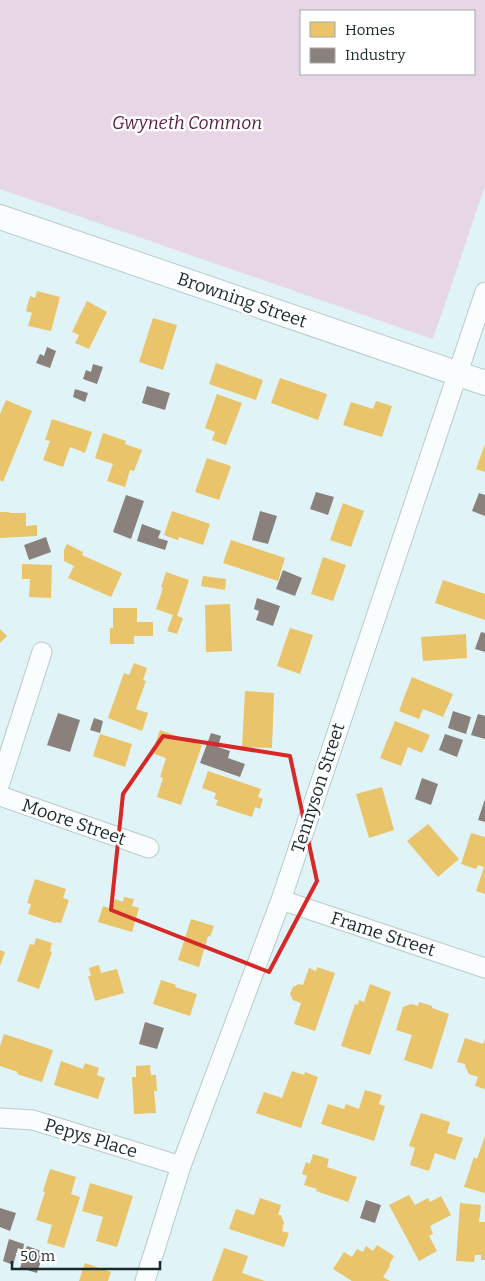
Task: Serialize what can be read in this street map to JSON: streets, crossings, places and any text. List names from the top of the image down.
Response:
{
  "streets": {
    "street": [
      "Browning Street",
      "Tennyson Street",
      "Moore Street",
      "Frame Street",
      "Pepys Place"
    ]
  },
  "crossings": [
    ["Browning Street", "Tennyson Street"],
    ["Tennyson Street", "Frame Street"],
    ["Tennyson Street", "Pepys Place"]
  ],
  "parks": ["Gwyneth Common"],
  "legend": ["Homes", "Industry"],
  "scale_bar": "50 m"
}
